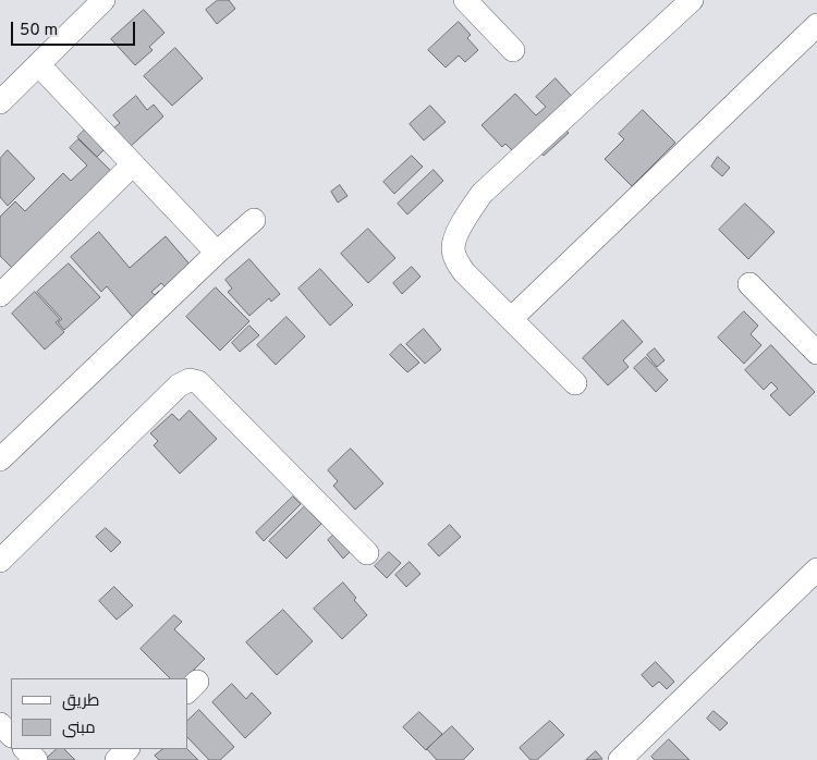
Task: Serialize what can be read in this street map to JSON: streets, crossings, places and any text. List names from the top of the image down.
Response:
{
  "legend": ["طريق", "مبنى"],
  "scale_bar": "50 m"
}
